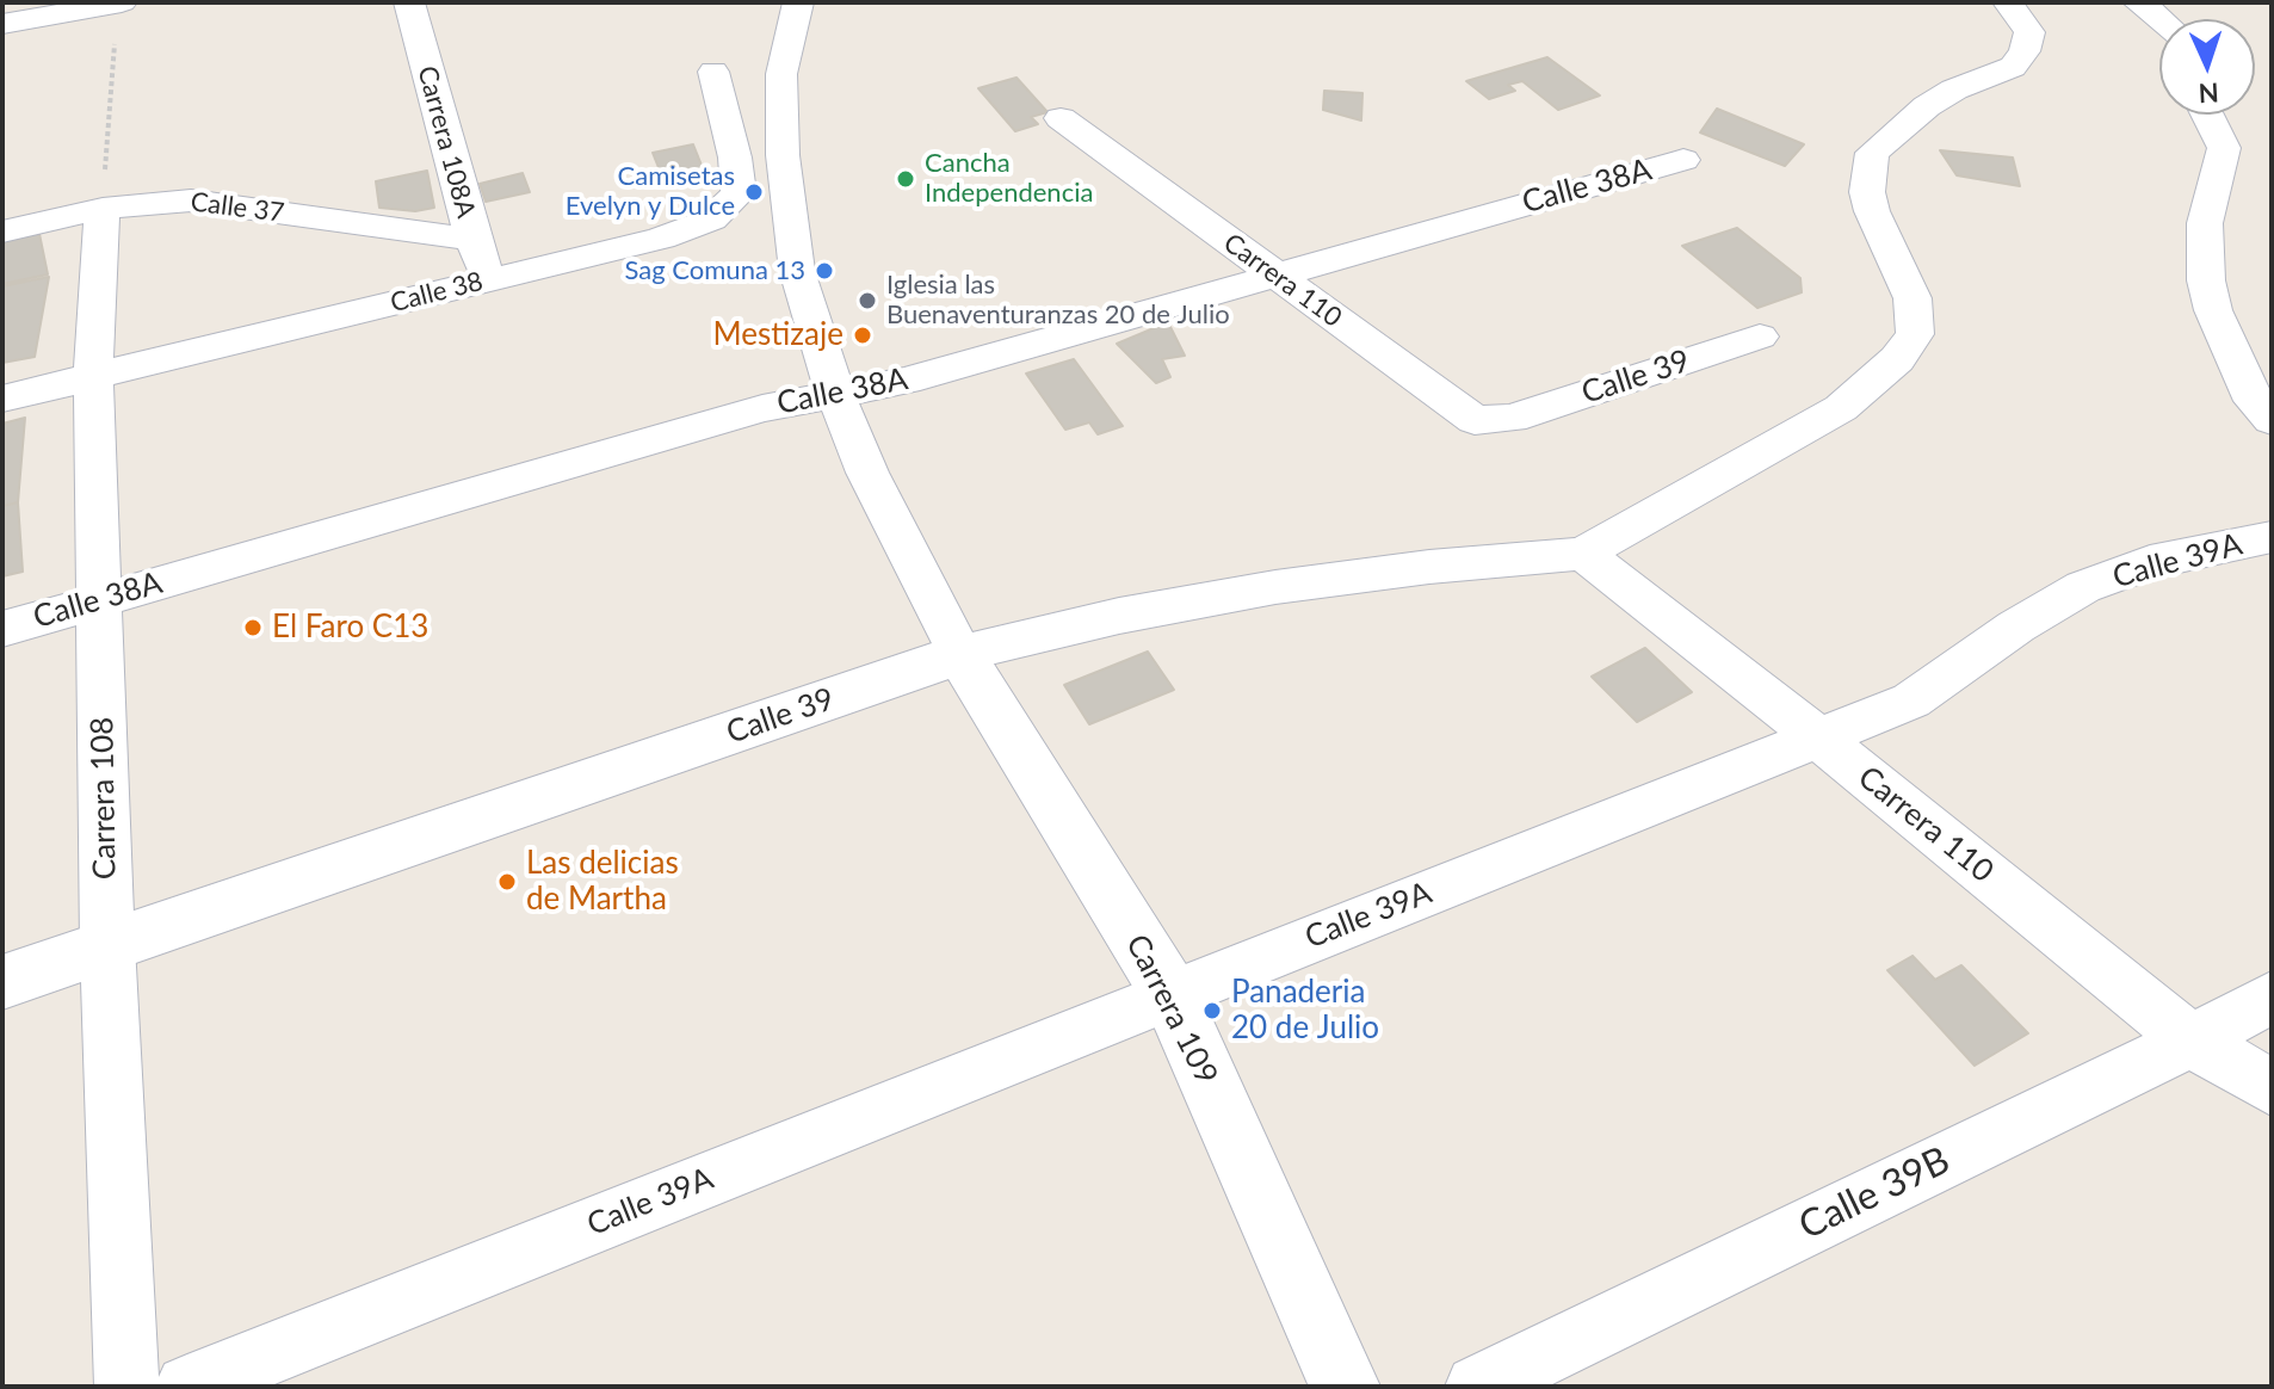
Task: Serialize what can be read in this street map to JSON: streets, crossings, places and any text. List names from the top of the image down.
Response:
{
  "streets": {
    "street": [
      "Carrera 108A",
      "Calle 38A",
      "Calle 37",
      "Carrera 110",
      "Calle 38",
      "Calle 39",
      "Calle 39A",
      "Carrera 108",
      "Carrera 109",
      "Calle 39B"
    ]
  },
  "crossings": [
    ["Carrera 108A", "Calle 37"],
    ["Carrera 108A", "Calle 38"],
    ["Calle 38A", "Carrera 110"],
    ["Calle 38A", "Carrera 108"],
    ["Calle 37", "Carrera 108"],
    ["Carrera 110", "Calle 39"],
    ["Carrera 110", "Calle 39A"],
    ["Carrera 110", "Calle 39B"],
    ["Calle 38", "Carrera 108"],
    ["Calle 39", "Carrera 108"],
    ["Calle 39", "Carrera 109"],
    ["Calle 39A", "Carrera 109"]
  ],
  "places": [
    "Cancha Independencia",
    "Camisetas Evelyn y Dulce",
    "Sag Comuna 13",
    "Iglesia las Buenaventuranzas 20 de Julio",
    "Mestizaje",
    "El Faro C13",
    "Las delicias de Martha",
    "Panaderia 20 de Julio"
  ],
  "north": "bottom"
}
